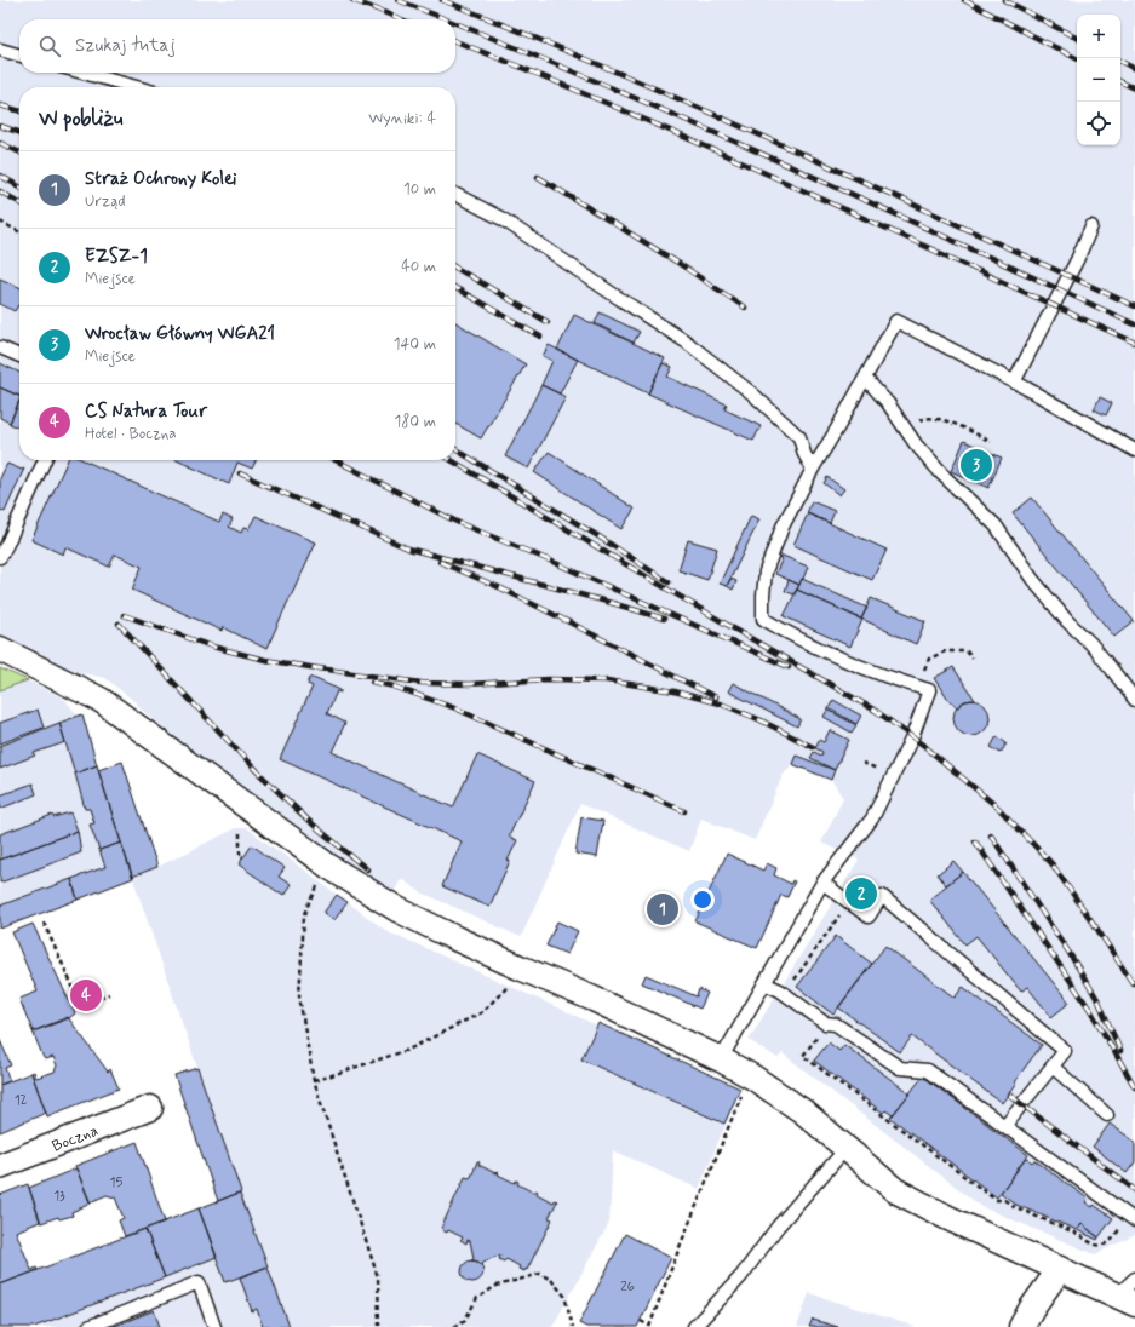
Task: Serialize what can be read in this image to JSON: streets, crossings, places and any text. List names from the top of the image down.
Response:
{
  "streets": {
    "street": ["Boczna"]
  },
  "house_numbers": [
    "12",
    "15",
    "13",
    "26"
  ],
  "page": {
    "map_buttons": ["+", "−"],
    "search": "Szukaj tutaj",
    "heading": ["W pobliżu", "Wyniki: 4"],
    "list": [
      {
        "mark": "1",
        "name": "Straż Ochrony Kolei",
        "note": "Urząd",
        "value": "10 m"
      },
      {
        "mark": "2",
        "name": "EZSZ-1",
        "note": "Miejsce",
        "value": "40 m"
      },
      {
        "mark": "3",
        "name": "Wrocław Główny WGA21",
        "note": "Miejsce",
        "value": "140 m"
      },
      {
        "mark": "4",
        "name": "CS Natura Tour",
        "note": "Hotel · Boczna",
        "value": "180 m"
      }
    ],
    "pins": [
      "3",
      "2",
      "1",
      "4"
    ]
  }
}
